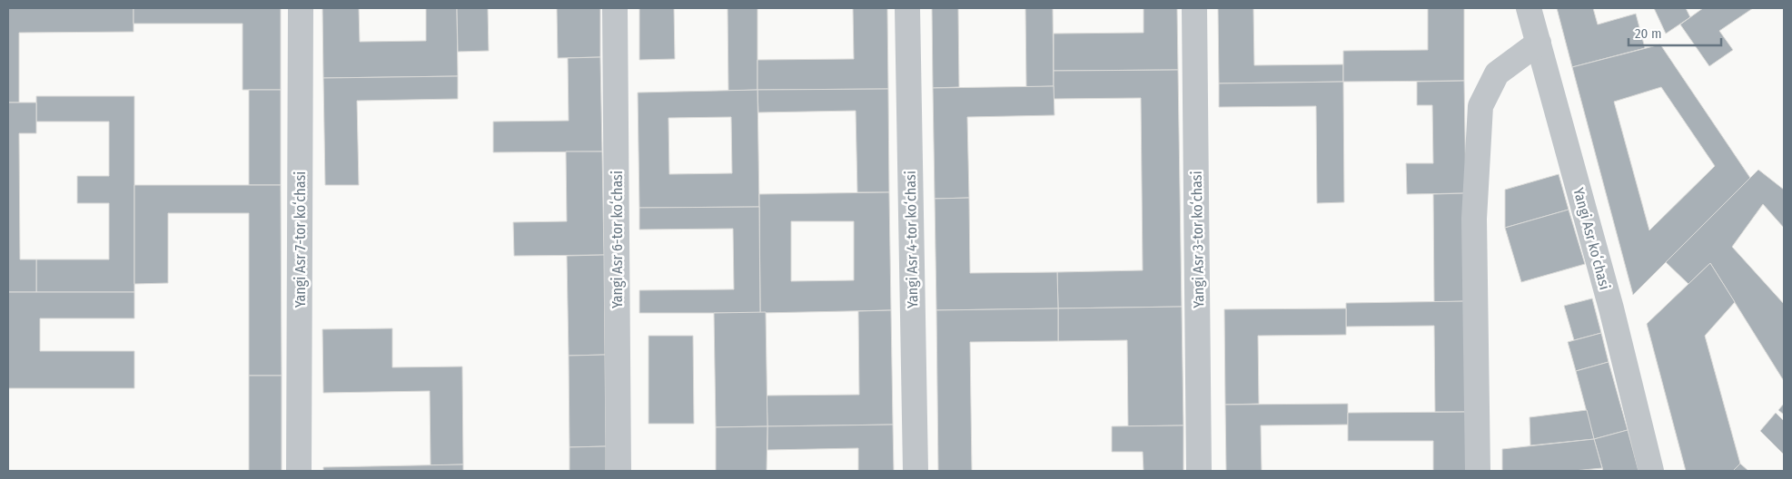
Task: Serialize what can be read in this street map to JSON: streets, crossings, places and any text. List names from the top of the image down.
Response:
{
  "streets": {
    "street": [
      "Yangi Asr koʻchasi",
      "Yangi Asr 7-tor koʻchasi",
      "Yangi Asr 6-tor koʻchasi",
      "Yangi Asr 4-tor koʻchasi",
      "Yangi Asr 3-tor koʻchasi"
    ]
  },
  "scale_bar": "20 m"
}
